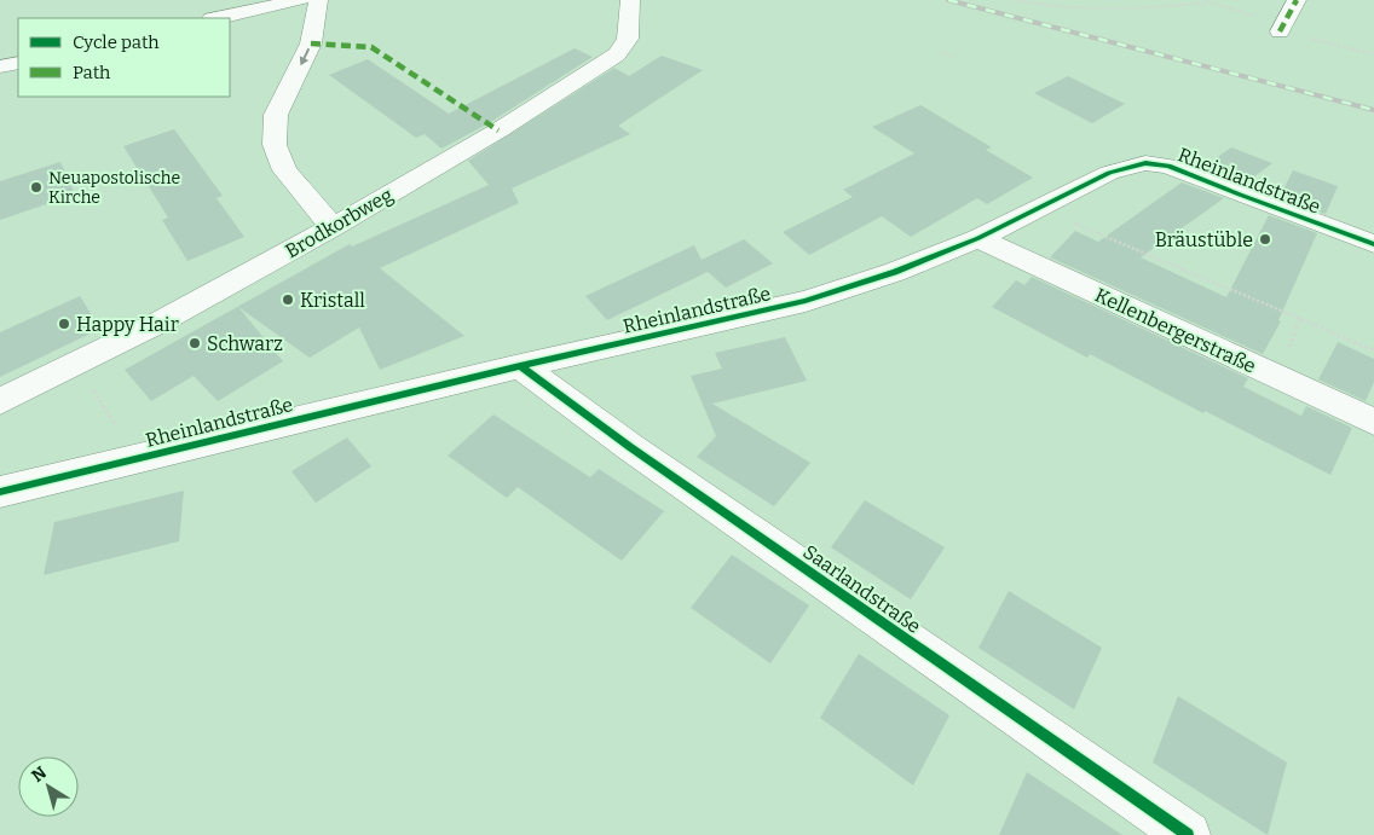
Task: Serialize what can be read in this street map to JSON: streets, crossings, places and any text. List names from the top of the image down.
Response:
{
  "streets": {
    "street": [
      "Rheinlandstraße",
      "Brodkorbweg",
      "Kellenbergerstraße",
      "Saarlandstraße"
    ]
  },
  "crossings": [
    ["Rheinlandstraße", "Kellenbergerstraße"],
    ["Rheinlandstraße", "Saarlandstraße"]
  ],
  "places": [
    "Neuapostolische Kirche",
    "Bräustüble",
    "Kristall",
    "Happy Hair",
    "Schwarz"
  ],
  "legend": ["Cycle path", "Path"],
  "north": "top left"
}
